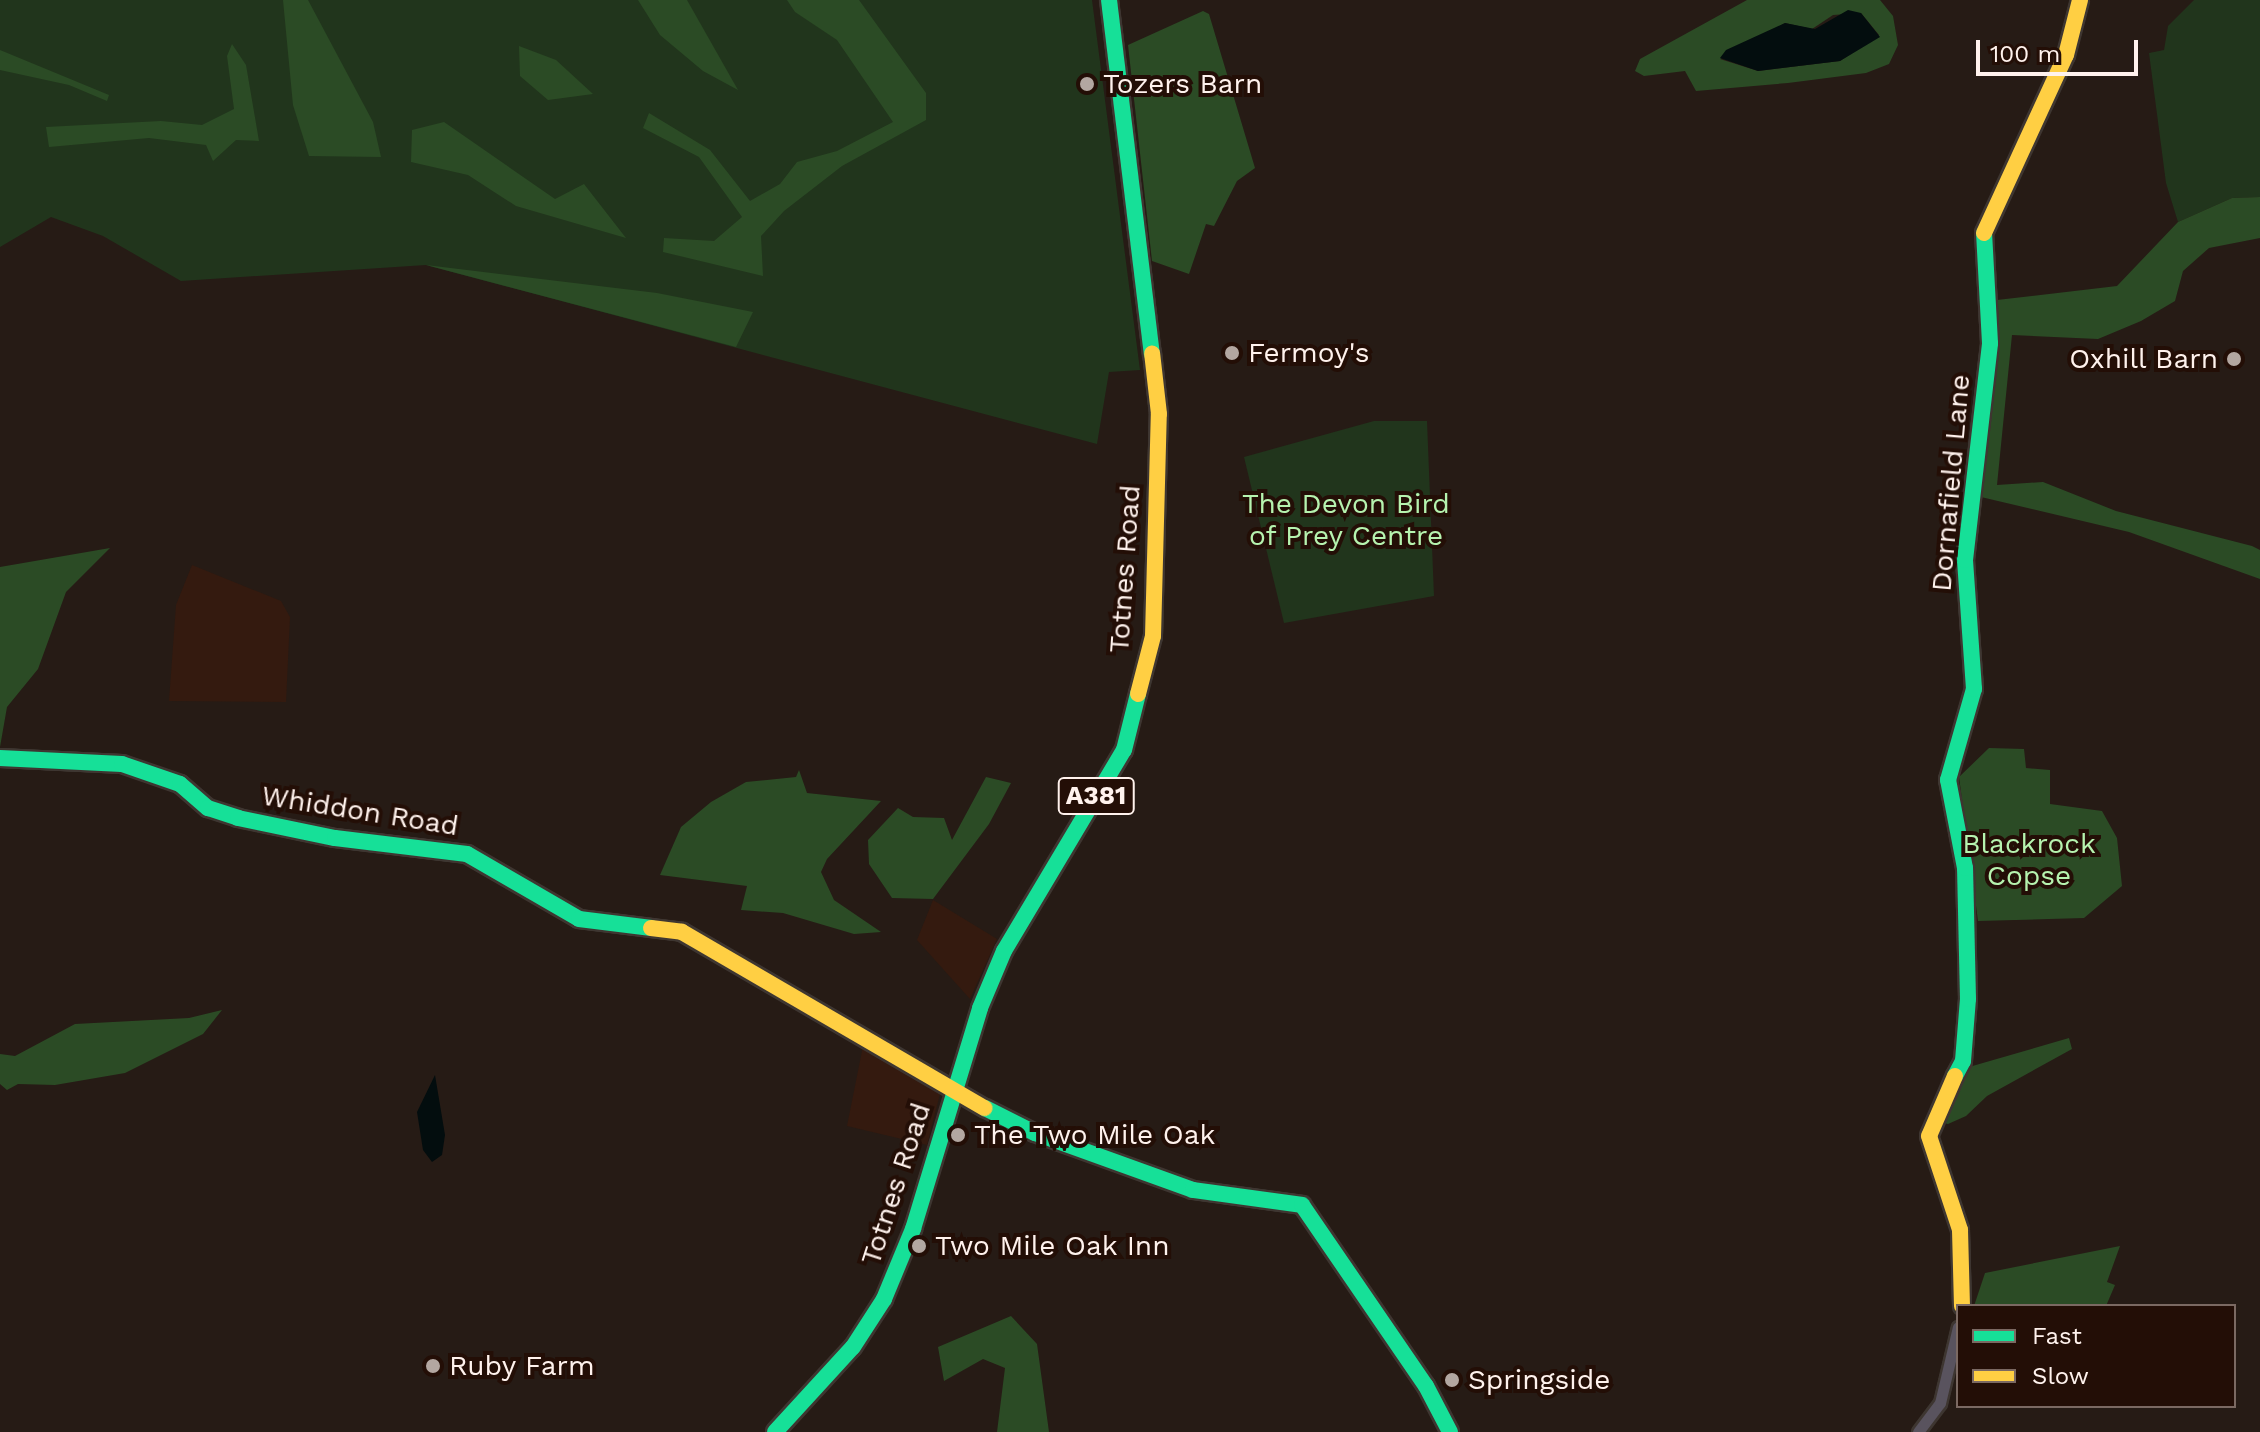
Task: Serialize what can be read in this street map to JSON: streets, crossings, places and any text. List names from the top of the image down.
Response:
{
  "streets": {
    "street": [
      "Dornafield Lane",
      "Totnes Road",
      "A381",
      "Whiddon Road"
    ]
  },
  "crossings": [
    ["Totnes Road", "Whiddon Road"]
  ],
  "parks": ["The Devon Bird of Prey Centre", "Blackrock Copse"],
  "places": [
    "Tozers Barn",
    "Fermoy's",
    "Oxhill Barn",
    "The Two Mile Oak",
    "Two Mile Oak Inn",
    "Ruby Farm",
    "Springside"
  ],
  "legend": ["Fast", "Slow"],
  "scale_bar": "100 m"
}
